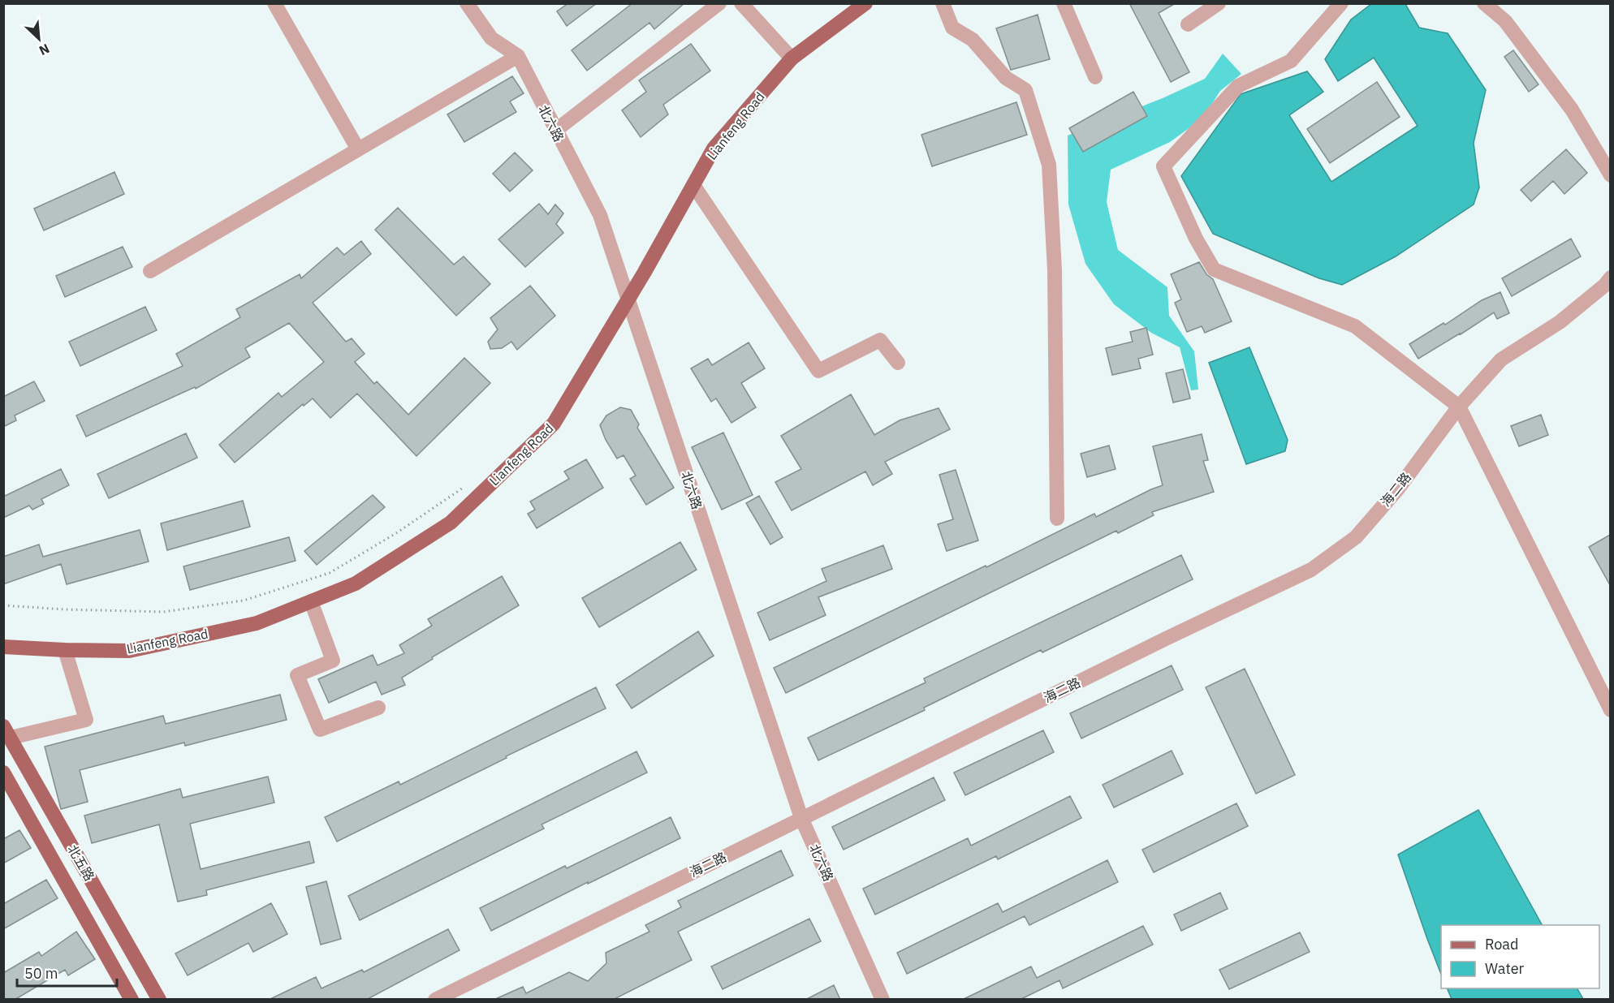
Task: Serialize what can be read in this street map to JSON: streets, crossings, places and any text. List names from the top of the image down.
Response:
{
  "streets": {
    "main road": ["Lianfeng Road", "北五路"],
    "street": ["北六路", "海二路"]
  },
  "crossings": [
    ["北六路", "Lianfeng Road"],
    ["北六路", "海二路"]
  ],
  "legend": ["Road", "Water"],
  "scale_bar": "50 m",
  "north": "bottom right"
}
